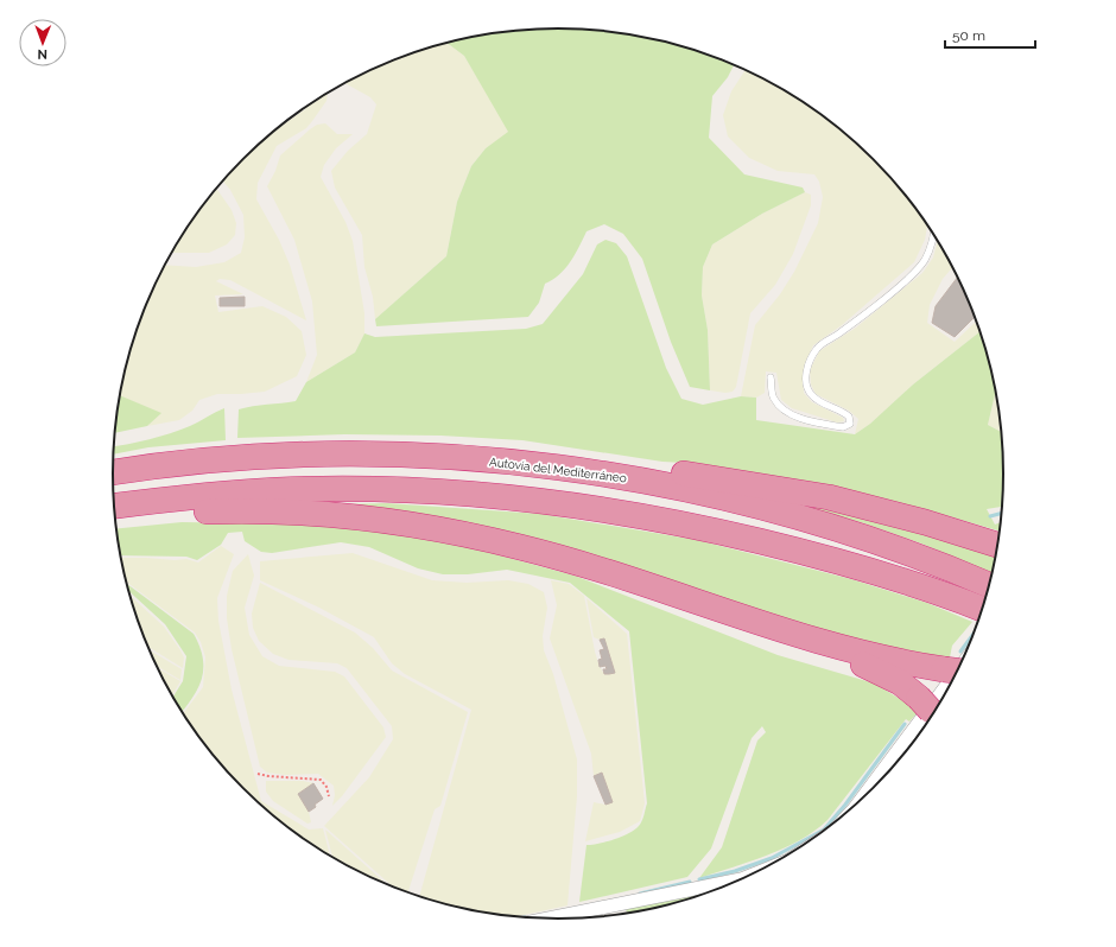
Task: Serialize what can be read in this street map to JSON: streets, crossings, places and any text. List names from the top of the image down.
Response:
{
  "streets": {
    "highway": ["Autovía del Mediterráneo"]
  },
  "scale_bar": "50 m",
  "north": "bottom"
}
